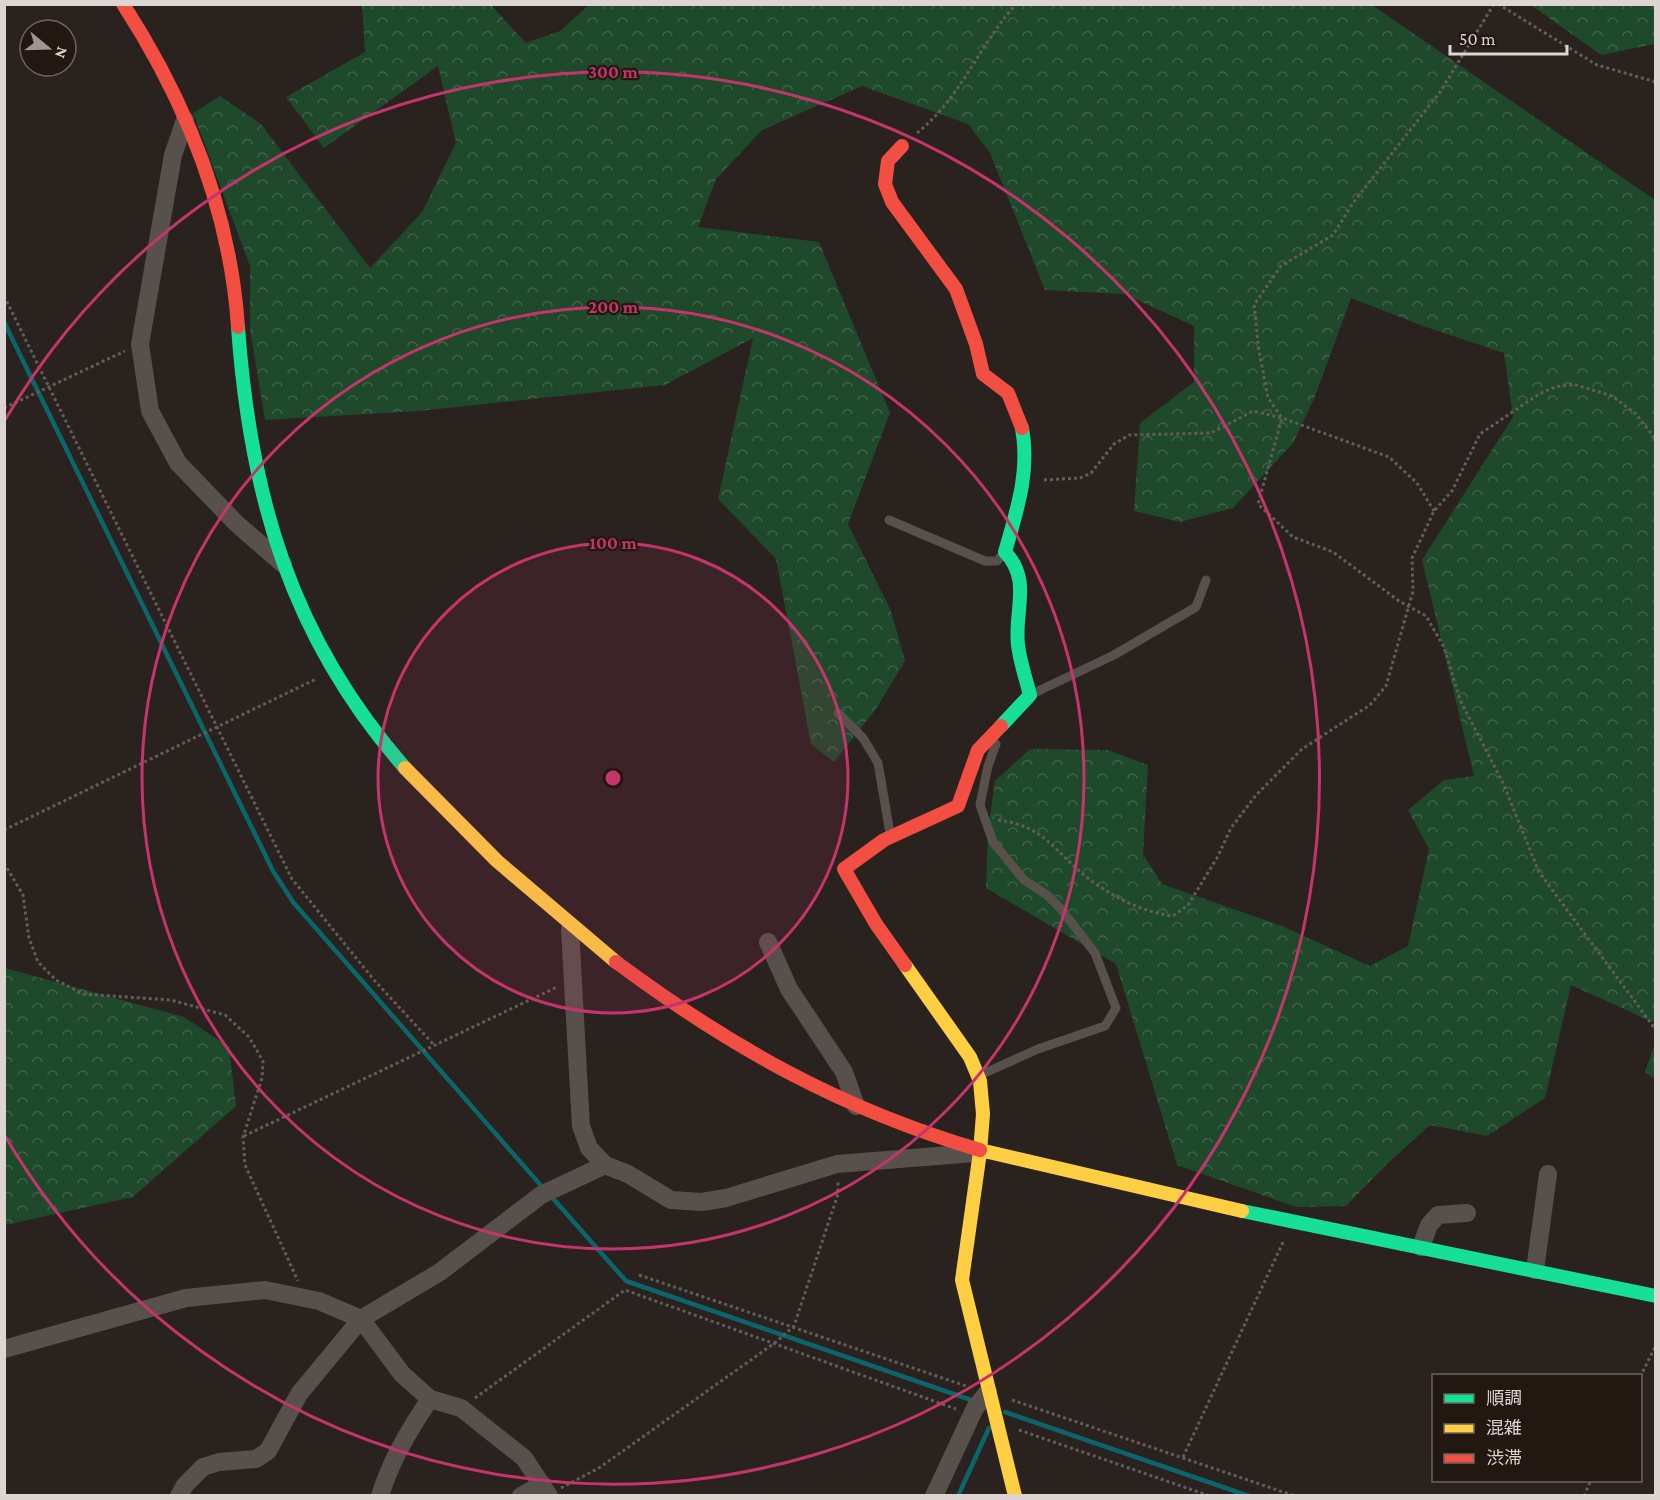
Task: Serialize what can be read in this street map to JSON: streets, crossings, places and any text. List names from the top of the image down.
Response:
{
  "legend": ["順調", "混雑", "渋滞"],
  "scale_bar": "50 m",
  "north": "right",
  "rings": ["300 m", "200 m", "100 m"]
}
